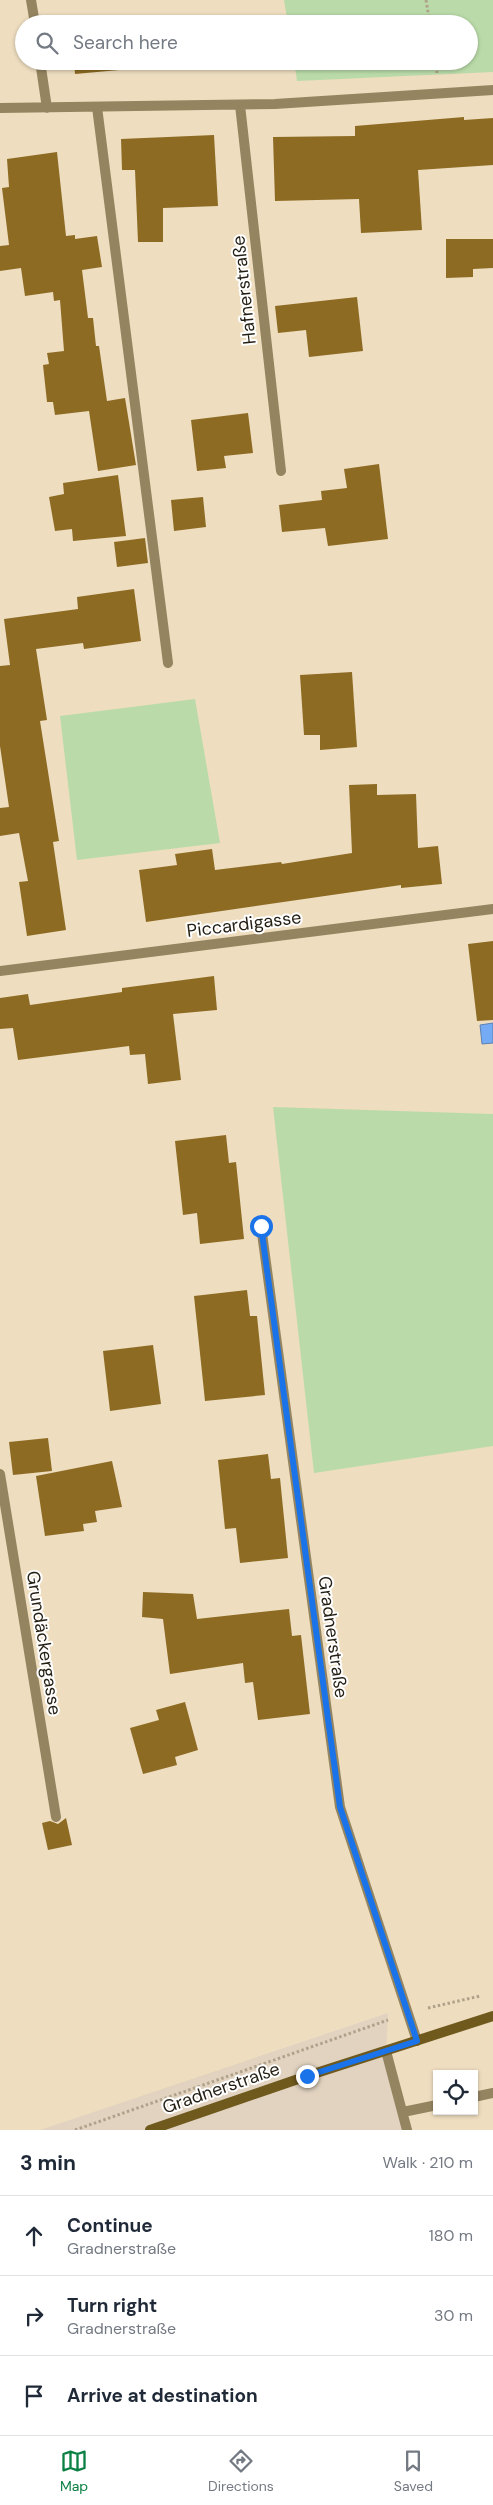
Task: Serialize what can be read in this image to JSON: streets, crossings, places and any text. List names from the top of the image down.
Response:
{
  "streets": {
    "main road": ["Gradnerstraße"],
    "street": ["Hafnerstraße", "Piccardigasse", "Grundäckergasse"]
  },
  "page": {
    "search": "Search here",
    "heading": ["3 min", "Walk · 210 m"],
    "list": [
      ["Continue", "Gradnerstraße", "180 m"],
      ["Turn right", "Gradnerstraße", "30 m"],
      "Arrive at destination"
    ],
    "nav": ["Map", "Directions", "Saved"]
  }
}
